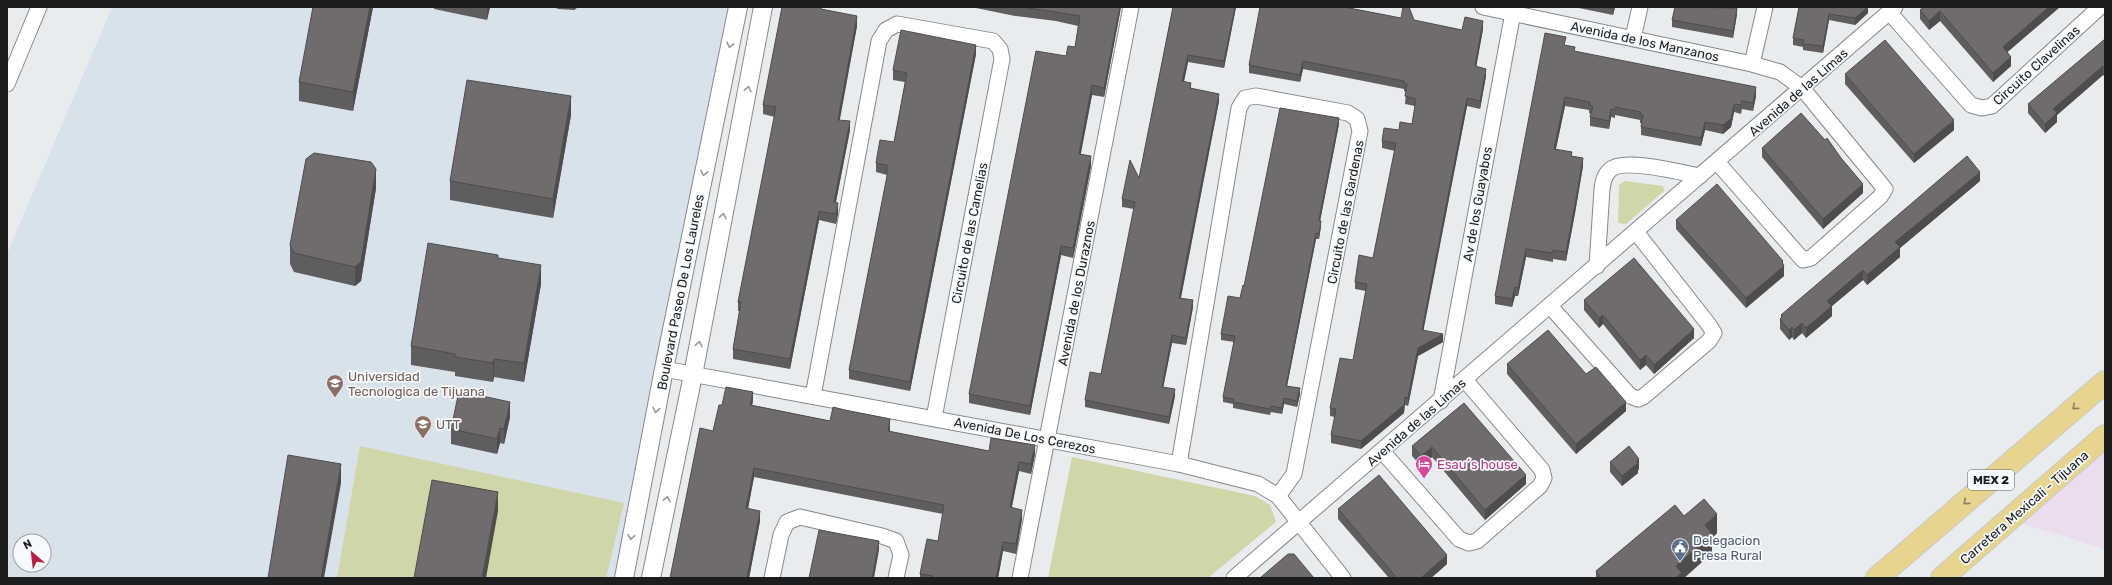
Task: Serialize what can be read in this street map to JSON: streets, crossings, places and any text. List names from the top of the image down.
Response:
{
  "streets": {
    "main road": ["MEX 2", "Carretera Mexicali - Tijuana"],
    "street": [
      "Avenida de los Manzanos",
      "Circuito Clavelinas",
      "Avenida de las Limas",
      "Av de los Guayabos",
      "Circuito de las Gardenas",
      "Circuito de las Camelias",
      "Boulevard Paseo De Los Laureles",
      "Avenida de los Duraznos",
      "Avenida De Los Cerezos"
    ]
  },
  "crossings": [
    ["Avenida de los Manzanos", "Avenida de las Limas"],
    ["Avenida de los Manzanos", "Av de los Guayabos"],
    ["Circuito Clavelinas", "Avenida de las Limas"],
    ["Avenida de las Limas", "Av de los Guayabos"],
    ["Avenida de las Limas", "Avenida De Los Cerezos"],
    ["Circuito de las Gardenas", "Avenida De Los Cerezos"],
    ["Circuito de las Camelias", "Avenida De Los Cerezos"],
    ["Boulevard Paseo De Los Laureles", "Avenida De Los Cerezos"],
    ["Avenida de los Duraznos", "Avenida De Los Cerezos"]
  ],
  "places": {
    "school or university": ["Universidad Tecnologica de Tijuana", "UTT"],
    "hotel": ["Esau´s house"],
    "public building": ["Delegacion Presa Rural"]
  },
  "north": "top left"
}
